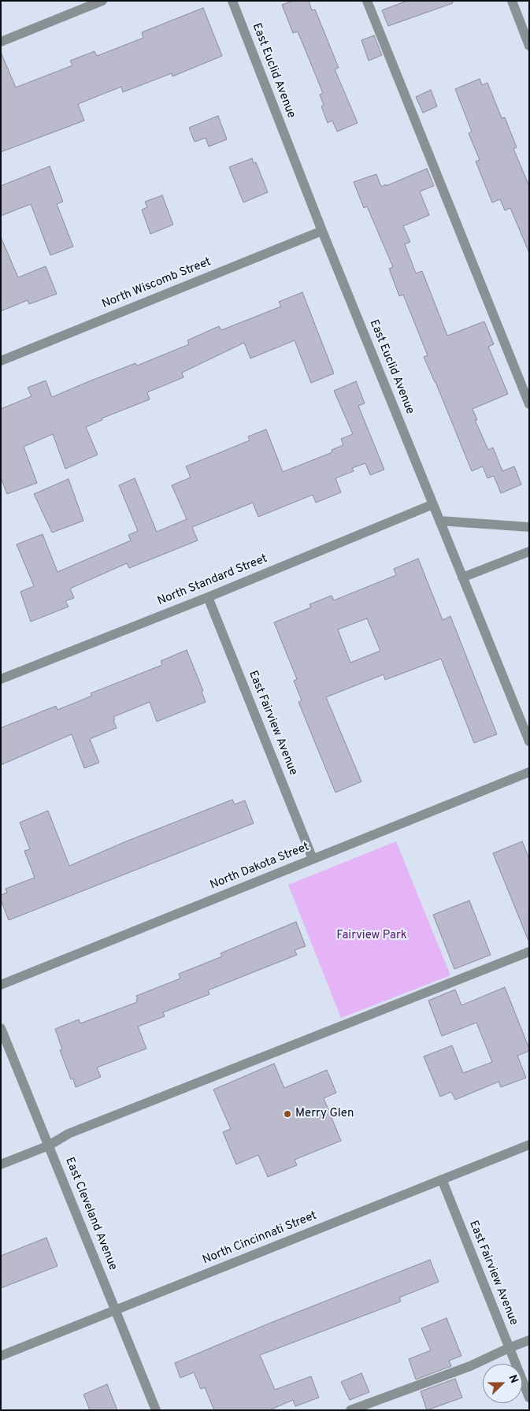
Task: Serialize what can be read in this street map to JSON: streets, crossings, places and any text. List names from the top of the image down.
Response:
{
  "streets": {
    "street": [
      "East Euclid Avenue",
      "North Wiscomb Street",
      "North Standard Street",
      "East Fairview Avenue",
      "North Dakota Street",
      "East Cleveland Avenue",
      "North Cincinnati Street"
    ]
  },
  "crossings": [
    ["East Euclid Avenue", "North Wiscomb Street"],
    ["East Euclid Avenue", "North Standard Street"],
    ["North Standard Street", "East Fairview Avenue"],
    ["East Fairview Avenue", "North Dakota Street"],
    ["East Fairview Avenue", "North Cincinnati Street"],
    ["East Cleveland Avenue", "North Cincinnati Street"]
  ],
  "parks": ["Fairview Park"],
  "places": ["Merry Glen"],
  "north": "right"
}
